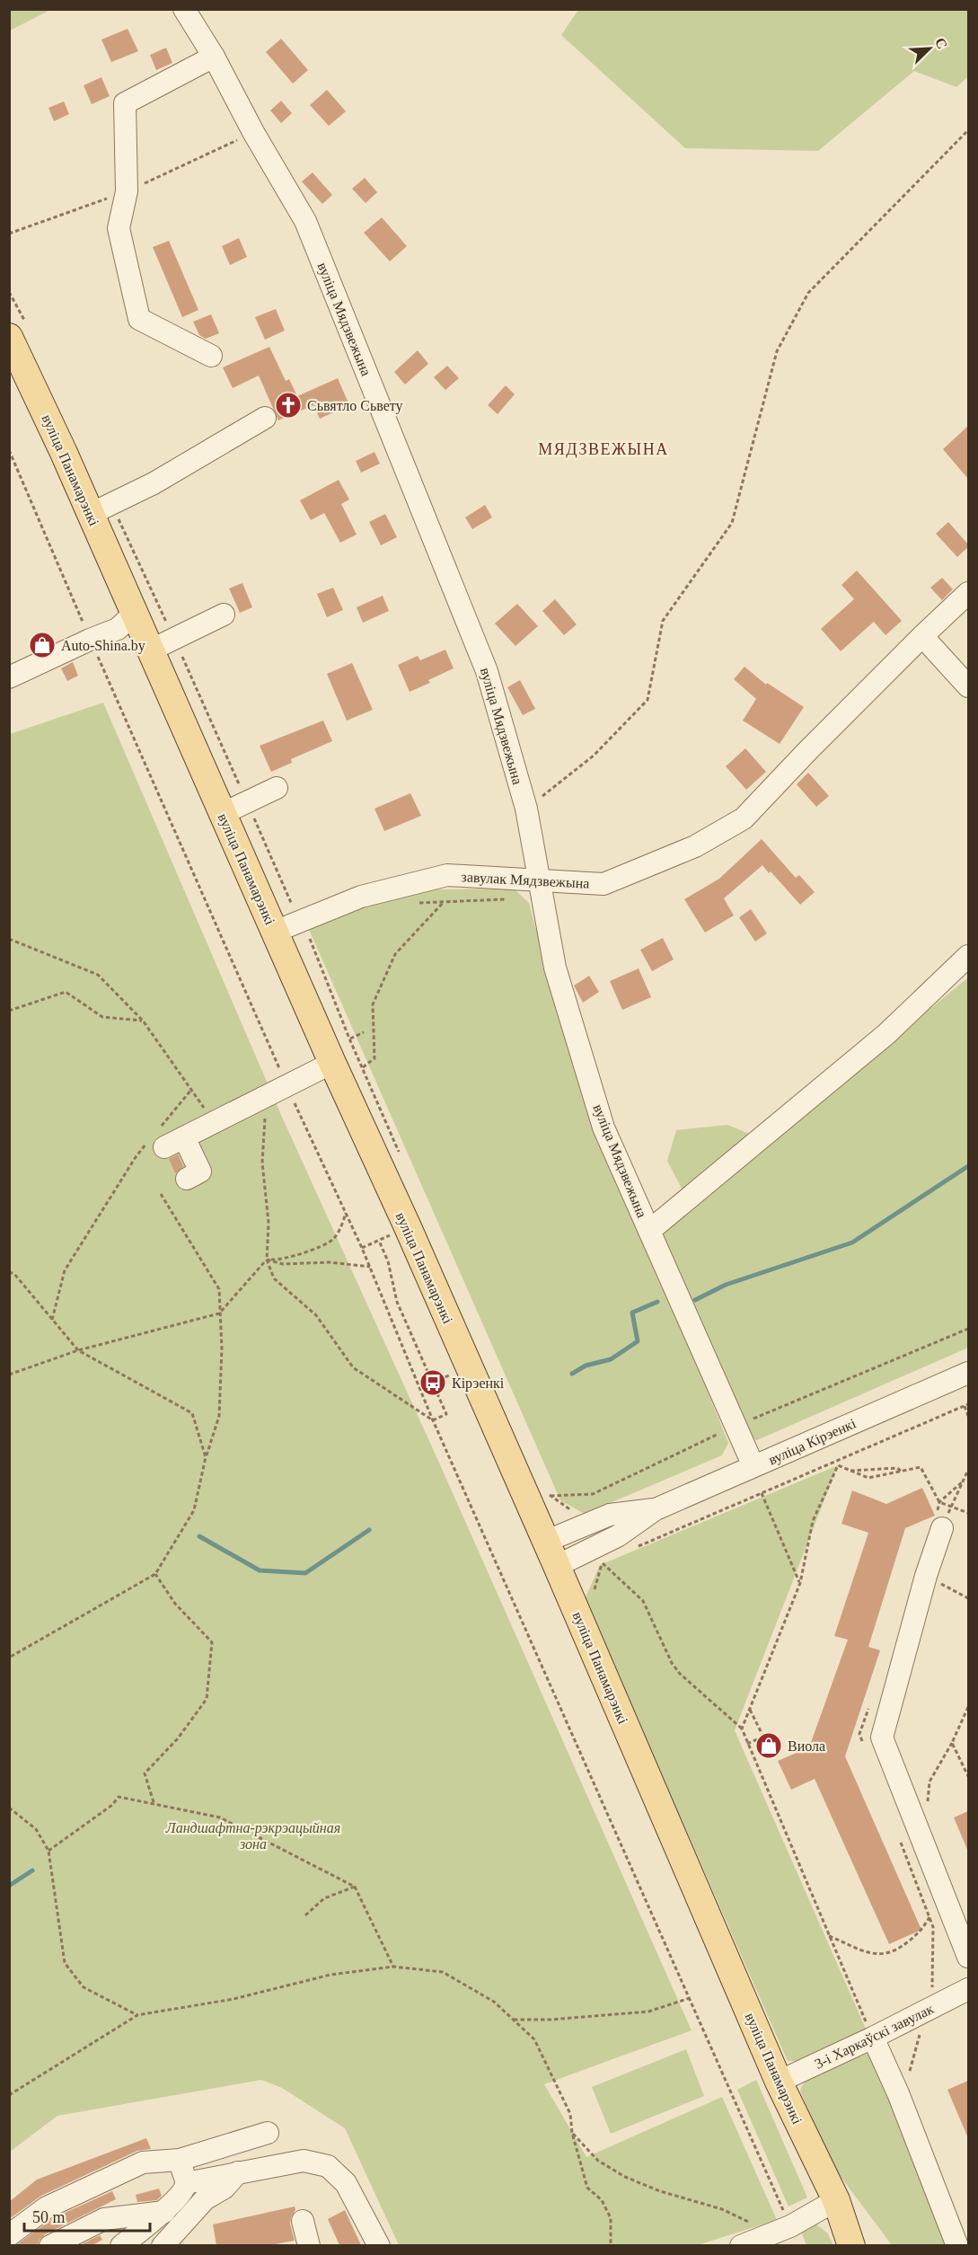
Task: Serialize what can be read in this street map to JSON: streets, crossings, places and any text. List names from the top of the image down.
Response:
{
  "streets": {
    "main road": ["вуліца Панамарэнкі"],
    "street": [
      "вуліца Мядзвежына",
      "завулак Мядзвежына",
      "вуліца Кірэенкі",
      "3-і Харкаўскі завулак"
    ]
  },
  "crossings": [
    ["вуліца Мядзвежына", "завулак Мядзвежына"],
    ["вуліца Мядзвежына", "вуліца Кірэенкі"],
    ["вуліца Панамарэнкі", "завулак Мядзвежына"],
    ["вуліца Панамарэнкі", "вуліца Кірэенкі"],
    ["вуліца Панамарэнкі", "3-і Харкаўскі завулак"]
  ],
  "districts": ["МЯДЗВЕЖЫНА"],
  "parks": ["Ландшафтна-рэкрэацыйная зона"],
  "places": {
    "church": ["Сьвятло Сьвету"],
    "shop": ["Auto-Shina.by", "Виола"],
    "bus stop": ["Кірэенкі"]
  },
  "scale_bar": "50 m",
  "north": "top right"
}
